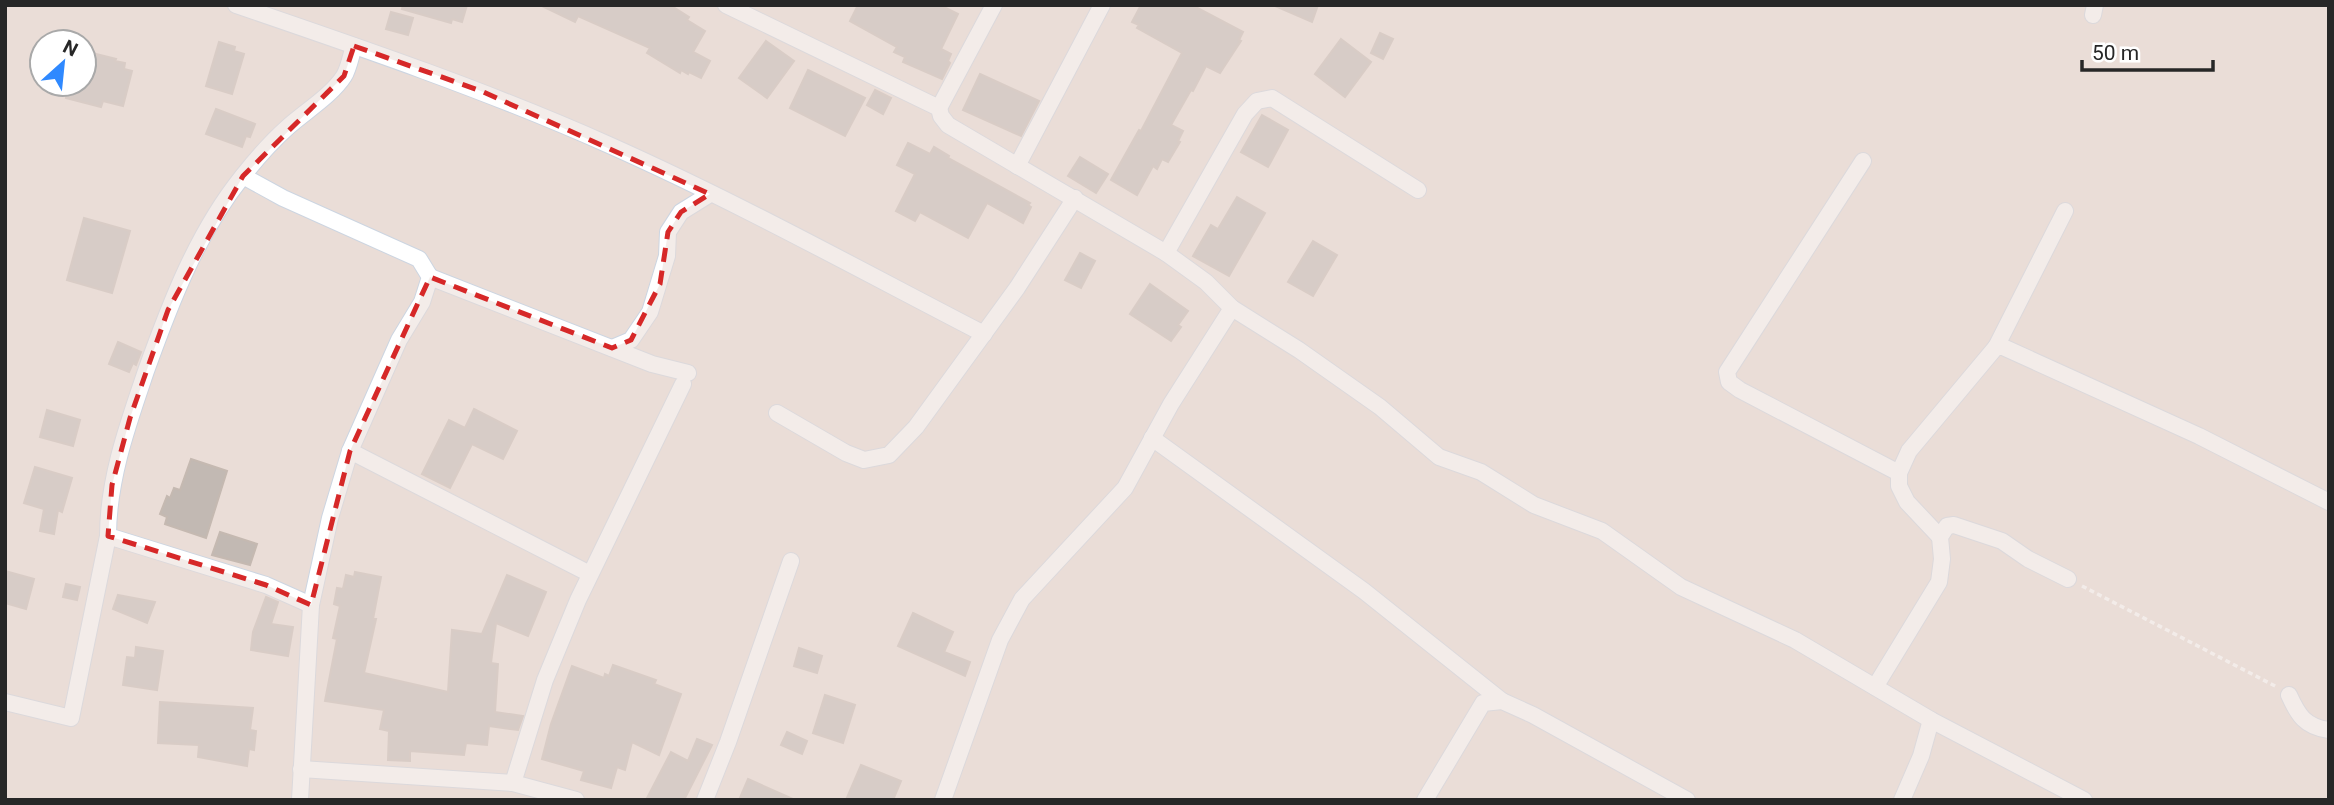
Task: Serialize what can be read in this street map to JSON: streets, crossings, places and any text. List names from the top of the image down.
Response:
{
  "scale_bar": "50 m",
  "north": "top right"
}
